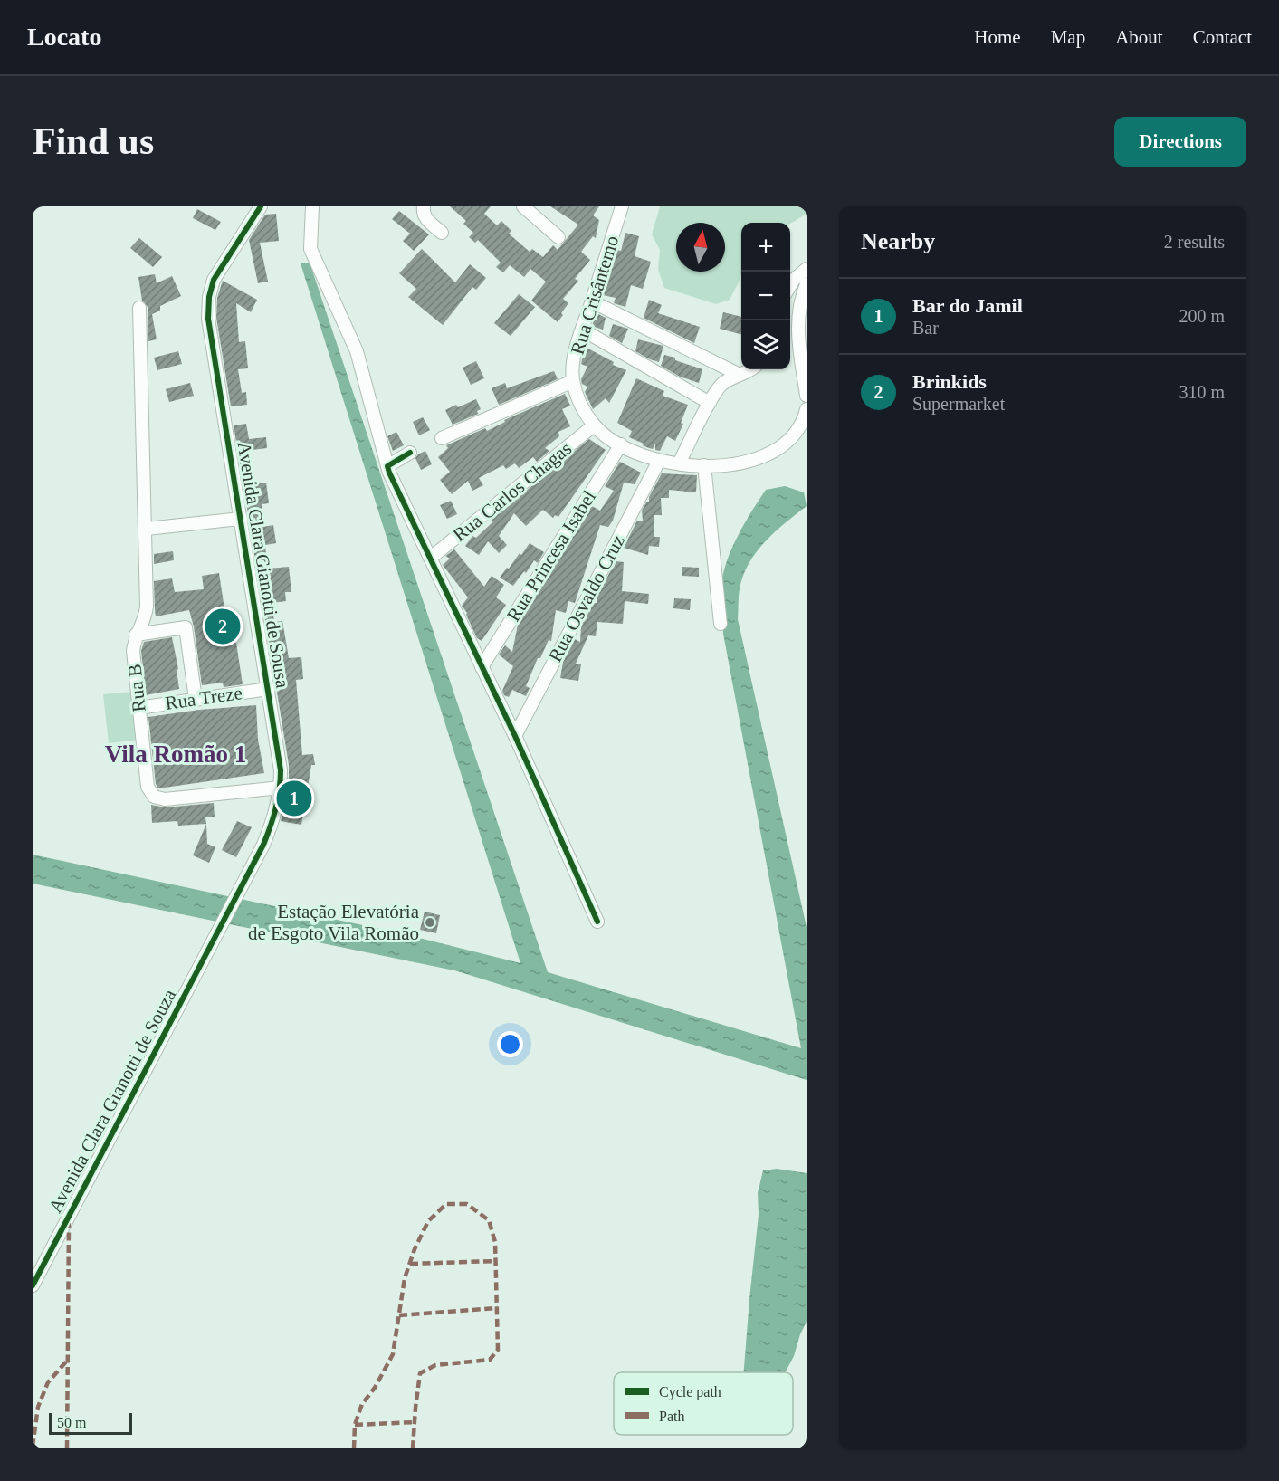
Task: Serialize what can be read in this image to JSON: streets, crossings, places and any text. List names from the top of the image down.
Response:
{
  "streets": {
    "street": [
      "Rua Crisântemo",
      "Rua Carlos Chagas",
      "Rua Princesa Isabel",
      "Avenida Clara Gianotti de Sousa",
      "Rua Osvaldo Cruz",
      "Rua B",
      "Rua Treze",
      "Avenida Clara Gianotti de Souza"
    ]
  },
  "crossings": [
    ["Rua Crisântemo", "Rua Carlos Chagas"],
    ["Rua Crisântemo", "Rua Princesa Isabel"],
    ["Rua Crisântemo", "Rua Osvaldo Cruz"],
    ["Avenida Clara Gianotti de Sousa", "Rua B"],
    ["Avenida Clara Gianotti de Sousa", "Rua Treze"],
    ["Avenida Clara Gianotti de Sousa", "Avenida Clara Gianotti de Souza"],
    ["Rua B", "Rua Treze"]
  ],
  "districts": ["Vila Romão 1"],
  "places": ["Estação Elevatória de Esgoto Vila Romão"],
  "legend": ["Cycle path", "Path"],
  "scale_bar": "50 m",
  "north": "top",
  "page": {
    "header": "Locato",
    "nav": [
      "Home",
      "Map",
      "About",
      "Contact"
    ],
    "buttons": "Directions",
    "title": "Find us",
    "heading": ["Nearby", "2 results"],
    "map_buttons": ["+", "−"],
    "list": [
      {
        "mark": "1",
        "name": "Bar do Jamil",
        "note": "Bar",
        "value": "200 m"
      },
      {
        "mark": "2",
        "name": "Brinkids",
        "note": "Supermarket",
        "value": "310 m"
      }
    ],
    "pins": ["2", "1"],
    "scale": "50 m"
  }
}
